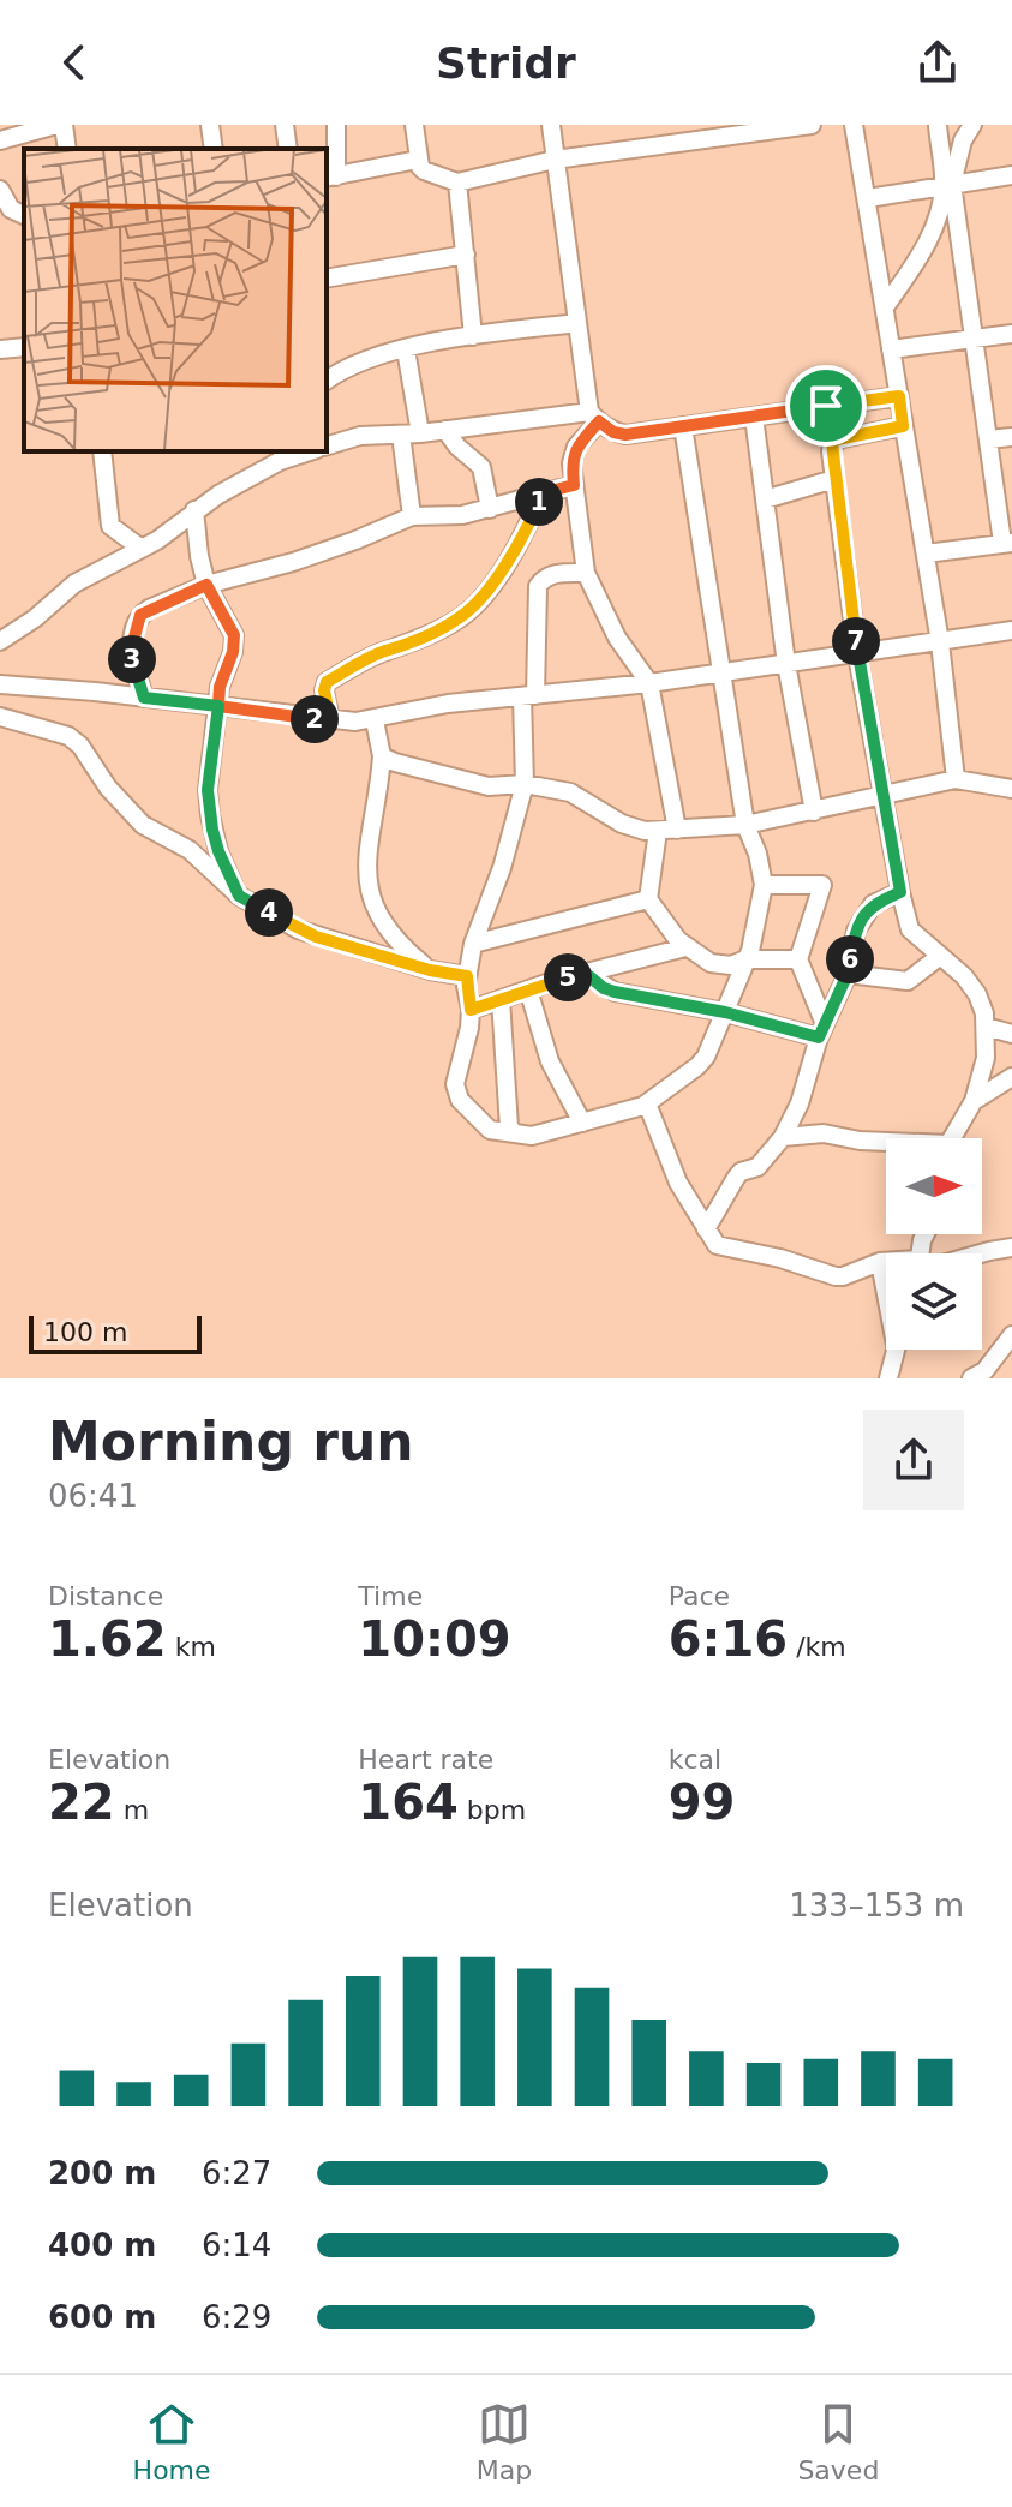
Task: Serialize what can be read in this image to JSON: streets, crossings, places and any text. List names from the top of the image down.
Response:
{
  "scale_bar": "100 m",
  "north": "right",
  "page": {
    "header": "Stridr",
    "pins": [
      "1",
      "7",
      "3",
      "2",
      "4",
      "6",
      "5"
    ],
    "scale": "100 m",
    "heading": ["Morning run", "06:41"],
    "stats": [
      ["Distance", "1.62 km"],
      ["Time", "10:09"],
      ["Pace", "6:16 /km"],
      ["Elevation", "22 m"],
      ["Heart rate", "164 bpm"],
      ["kcal", "99"]
    ],
    "chart": ["Elevation", "133–153 m"],
    "list": [
      {
        "name": "200 m",
        "note": "6:27"
      },
      {
        "name": "400 m",
        "note": "6:14"
      },
      {
        "name": "600 m",
        "note": "6:29"
      }
    ],
    "tabs": ["Home", "Map", "Saved"]
  }
}
